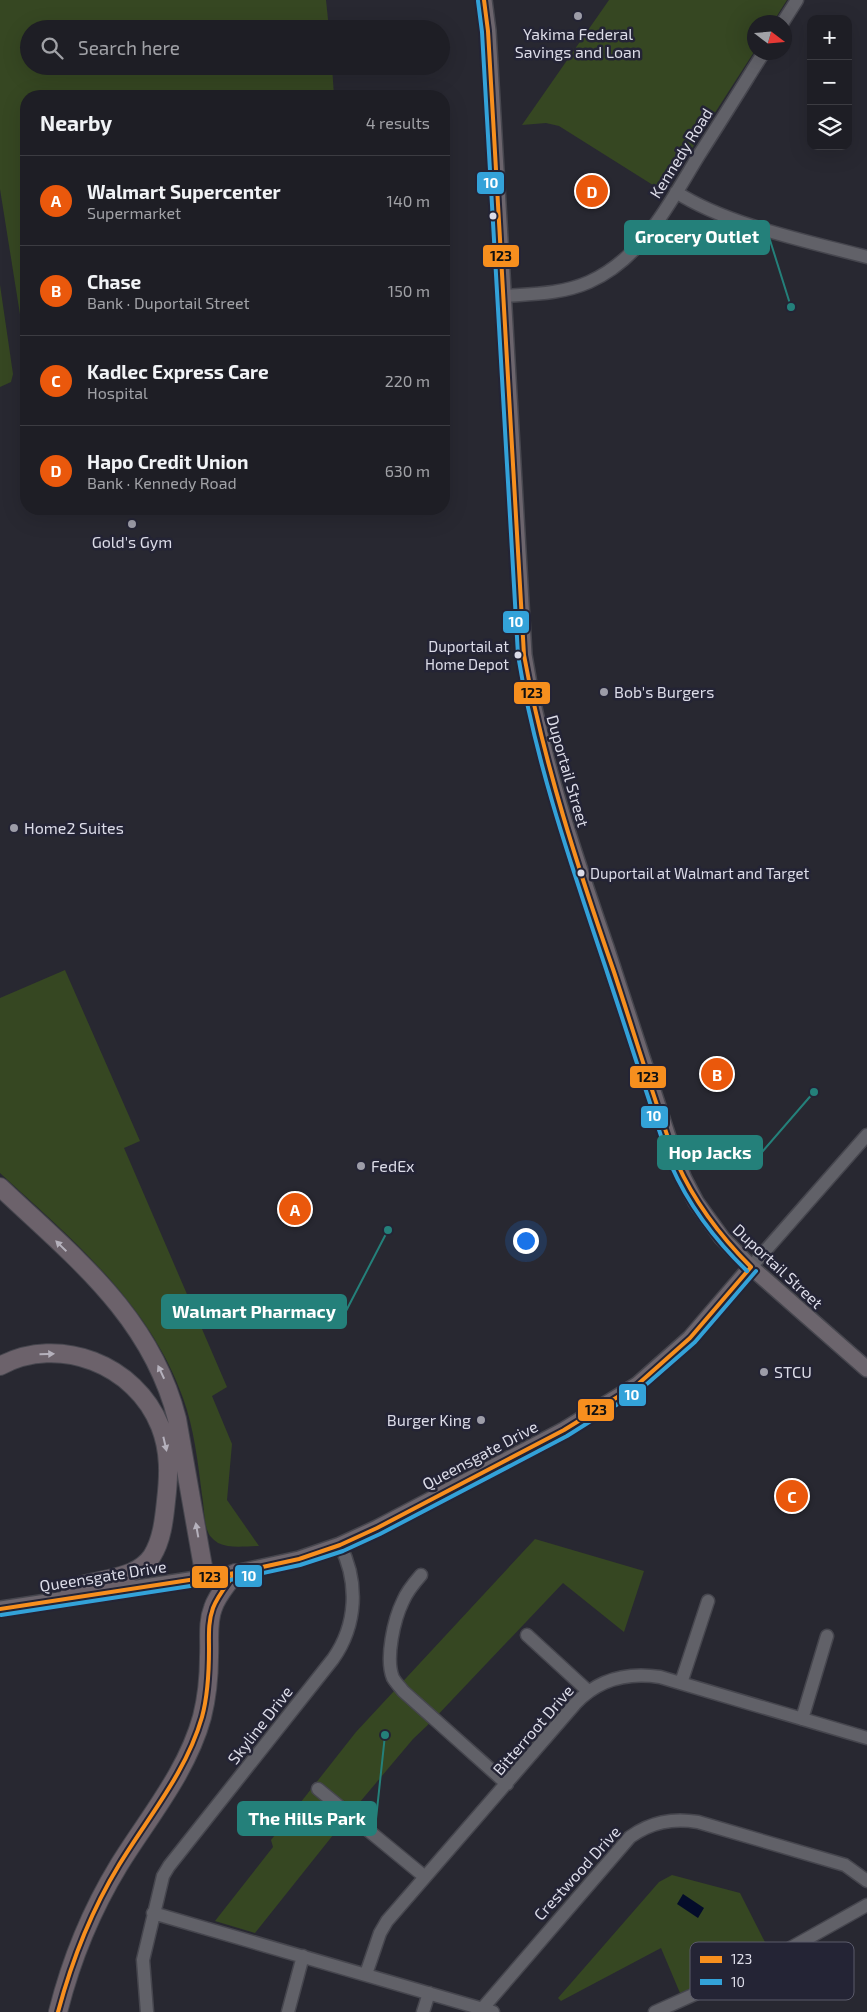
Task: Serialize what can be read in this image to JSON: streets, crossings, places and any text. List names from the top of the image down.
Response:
{
  "streets": {
    "main road": ["Duportail Street", "Queensgate Drive"],
    "street": [
      "Kennedy Road",
      "Skyline Drive",
      "Bitterroot Drive",
      "Crestwood Drive"
    ]
  },
  "crossings": [
    ["Kennedy Road", "Duportail Street"],
    ["Duportail Street", "Queensgate Drive"],
    ["Queensgate Drive", "Skyline Drive"]
  ],
  "places": [
    "Yakima Federal Savings and Loan",
    "Grocery Outlet",
    "Gold's Gym",
    "Duportail at Home Depot",
    "Bob's Burgers",
    "Home2 Suites",
    "Duportail at Walmart and Target",
    "Hop Jacks",
    "FedEx",
    "Walmart Pharmacy",
    "STCU",
    "Burger King",
    "The Hills Park"
  ],
  "lines": ["transit line 123", "transit line 10"],
  "legend": ["123", "10"],
  "north": "right",
  "page": {
    "map_buttons": ["+", "−"],
    "search": "Search here",
    "heading": ["Nearby", "4 results"],
    "list": [
      {
        "mark": "A",
        "name": "Walmart Supercenter",
        "note": "Supermarket",
        "value": "140 m"
      },
      {
        "mark": "B",
        "name": "Chase",
        "note": "Bank · Duportail Street",
        "value": "150 m"
      },
      {
        "mark": "C",
        "name": "Kadlec Express Care",
        "note": "Hospital",
        "value": "220 m"
      },
      {
        "mark": "D",
        "name": "Hapo Credit Union",
        "note": "Bank · Kennedy Road",
        "value": "630 m"
      }
    ],
    "pins": [
      "D",
      "B",
      "A",
      "C"
    ]
  }
}
